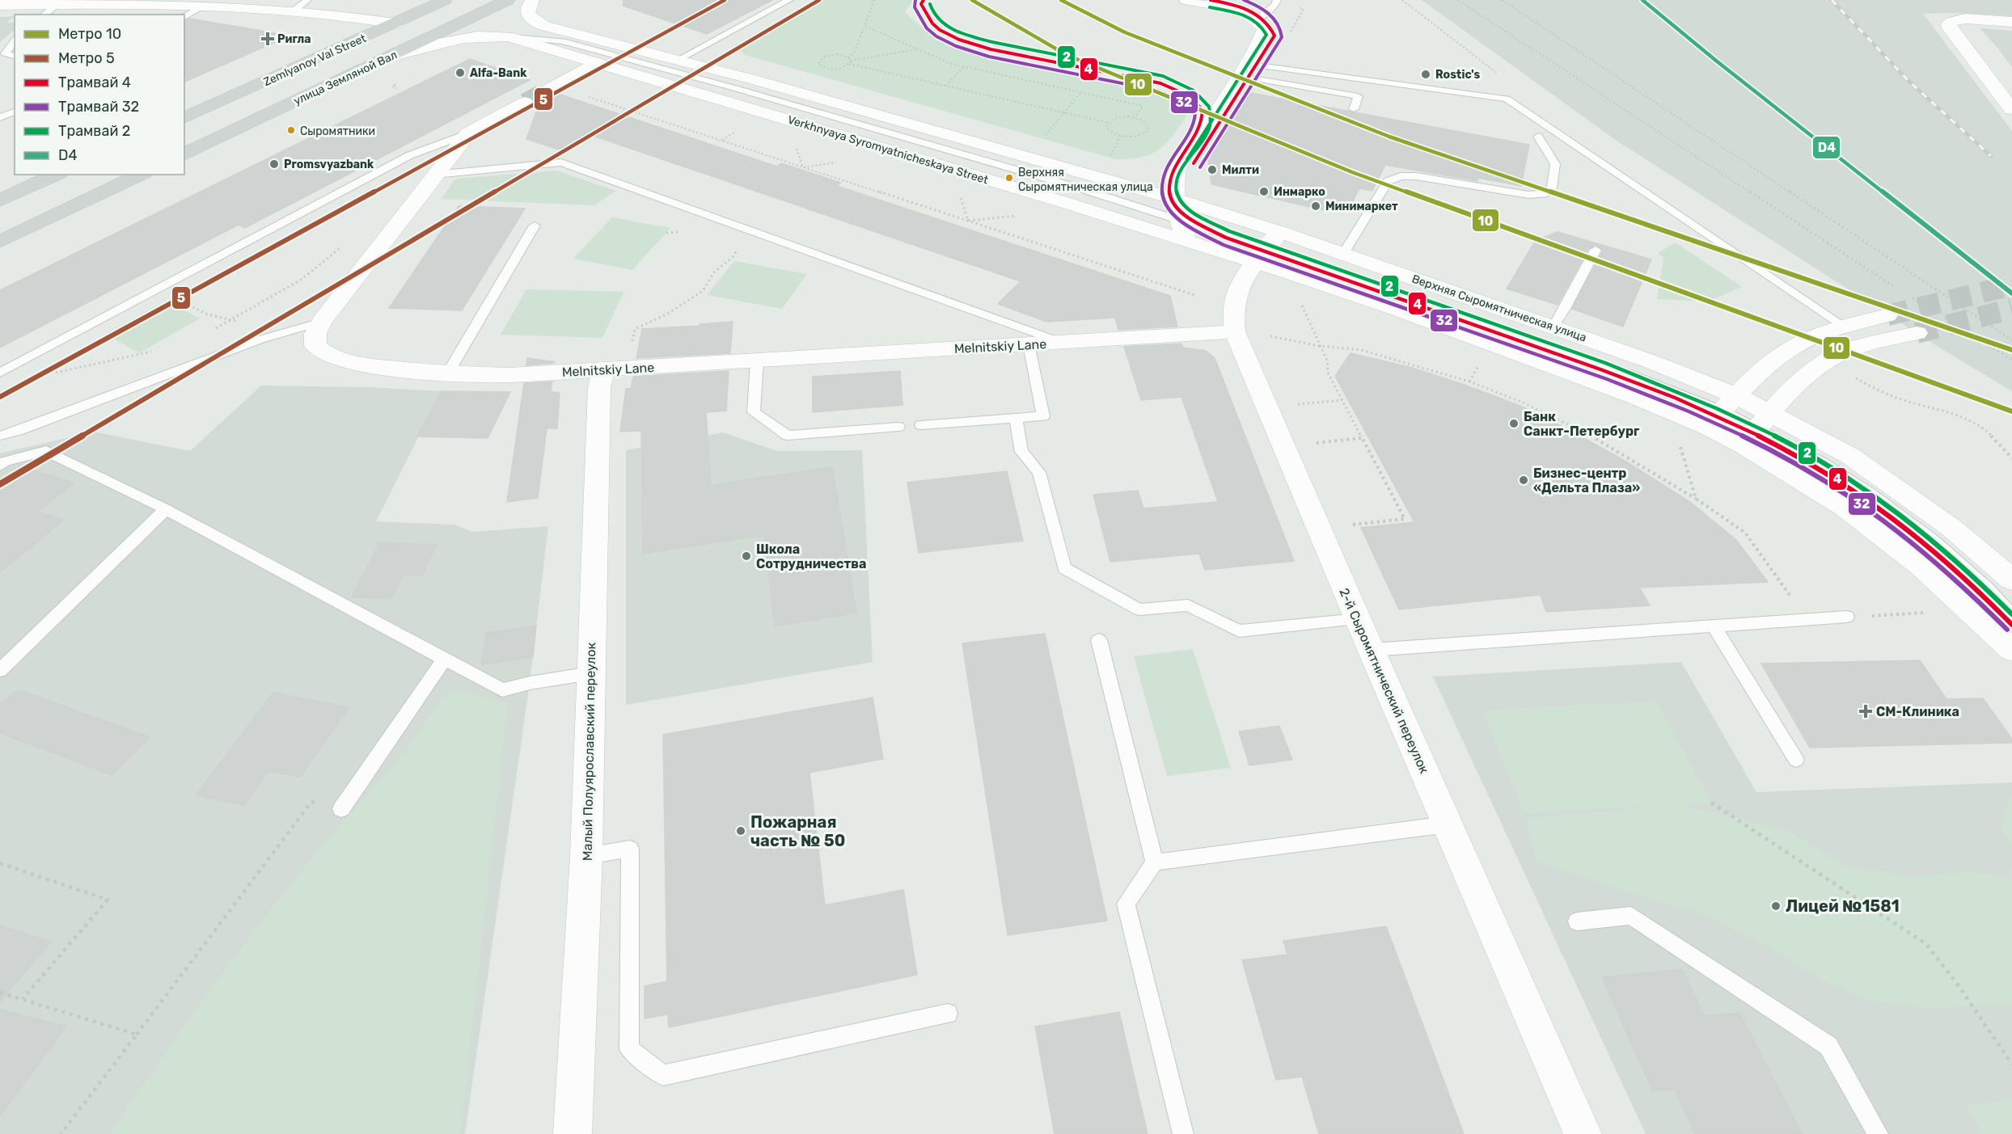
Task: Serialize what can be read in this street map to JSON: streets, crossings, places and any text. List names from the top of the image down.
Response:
{
  "streets": {
    "main road": ["Zemlyanoy Val Street", "улица Земляной Вал"],
    "street": [
      "Verkhnyaya Syromyatnicheskaya Street",
      "Верхняя Сыромятническая улица",
      "Melnitskiy Lane",
      "2-й Сыромятнический переулок",
      "Малый Полуярославский переулок"
    ]
  },
  "crossings": [
    ["улица Земляной Вал", "Verkhnyaya Syromyatnicheskaya Street"],
    ["Verkhnyaya Syromyatnicheskaya Street", "Верхняя Сыромятническая улица"],
    ["Verkhnyaya Syromyatnicheskaya Street", "2-й Сыромятнический переулок"],
    ["Верхняя Сыромятническая улица", "2-й Сыромятнический переулок"],
    ["Melnitskiy Lane", "2-й Сыромятнический переулок"],
    ["Melnitskiy Lane", "Малый Полуярославский переулок"]
  ],
  "places": {
    "health": ["Ригла", "СМ-Клиника"],
    "other": [
      "Alfa-Bank",
      "Rostic's",
      "Сыромятники",
      "Promsvyazbank",
      "Милти",
      "Верхняя Сыромятническая улица",
      "Инмарко",
      "Минимаркет",
      "Банк Санкт-Петербург",
      "Бизнес-центр «Дельта Плаза»",
      "Школа Сотрудничества",
      "Пожарная часть № 50",
      "Лицей №1581"
    ]
  },
  "lines": [
    "metro line 10",
    "metro line 5",
    "tram line 4",
    "tram line 32",
    "transit line D4",
    "tram line 2"
  ],
  "legend": [
    "Метро 10",
    "Метро 5",
    "Трамвай 4",
    "Трамвай 32",
    "Трамвай 2",
    "D4"
  ]
}
